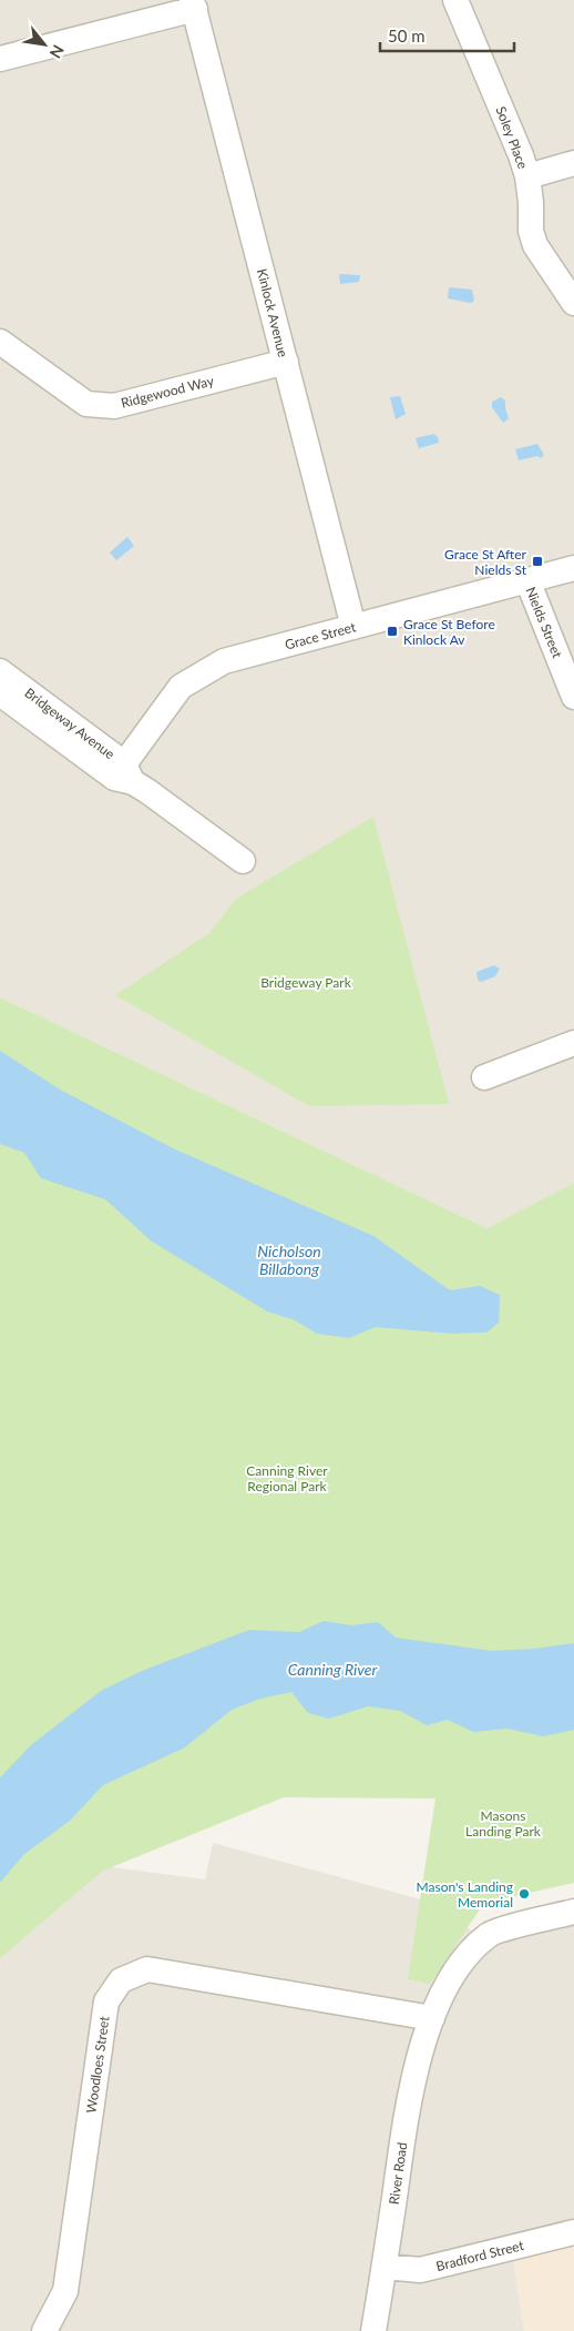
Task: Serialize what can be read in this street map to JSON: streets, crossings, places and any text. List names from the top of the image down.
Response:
{
  "streets": {
    "street": [
      "Soley Place",
      "Kinlock Avenue",
      "Ridgewood Way",
      "Nields Street",
      "Grace Street",
      "Bridgeway Avenue",
      "Woodloes Street",
      "River Road",
      "Bradford Street"
    ]
  },
  "crossings": [
    ["Kinlock Avenue", "Ridgewood Way"],
    ["Kinlock Avenue", "Grace Street"],
    ["Nields Street", "Grace Street"],
    ["Grace Street", "Bridgeway Avenue"],
    ["Woodloes Street", "River Road"],
    ["River Road", "Bradford Street"]
  ],
  "water": ["Nicholson Billabong", "Canning River"],
  "parks": ["Bridgeway Park", "Canning River Regional Park", "Masons Landing Park"],
  "places": {
    "transit": ["Grace St After Nields St", "Grace St Before Kinlock Av"],
    "other": ["Mason's Landing Memorial"]
  },
  "scale_bar": "50 m",
  "north": "bottom right"
}
